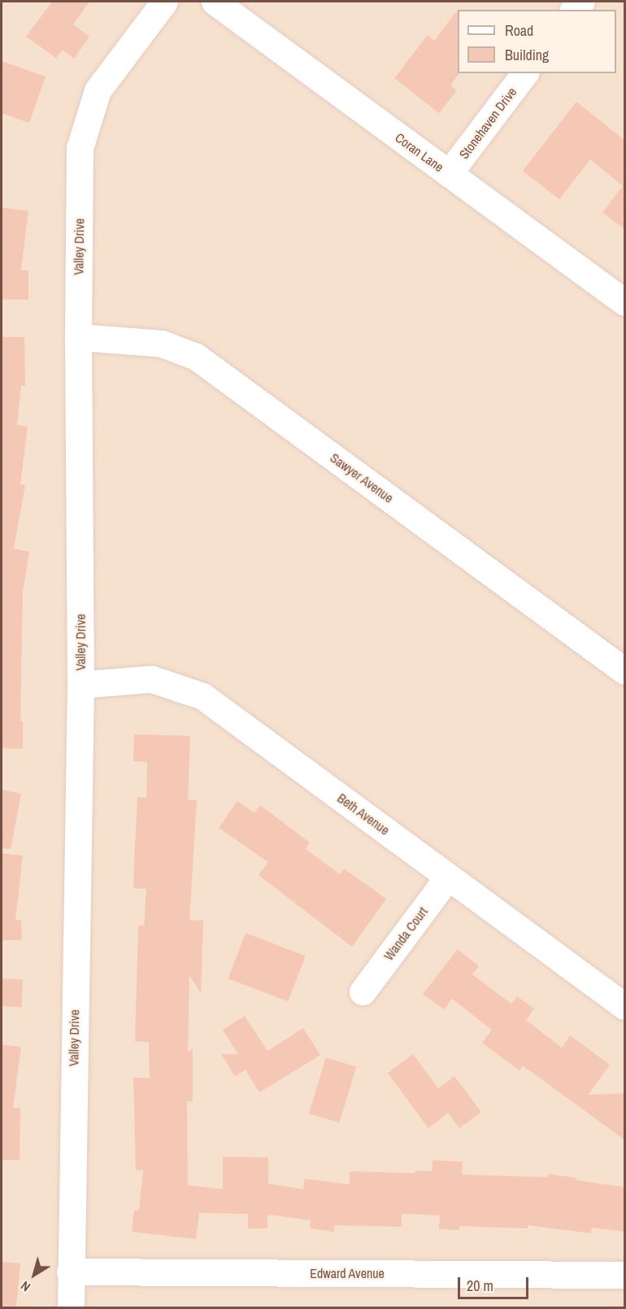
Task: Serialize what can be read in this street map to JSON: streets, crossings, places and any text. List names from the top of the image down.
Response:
{
  "streets": {
    "street": [
      "Stonehaven Drive",
      "Coran Lane",
      "Valley Drive",
      "Sawyer Avenue",
      "Beth Avenue",
      "Wanda Court",
      "Edward Avenue"
    ]
  },
  "crossings": [
    ["Stonehaven Drive", "Coran Lane"],
    ["Valley Drive", "Sawyer Avenue"],
    ["Valley Drive", "Beth Avenue"],
    ["Valley Drive", "Edward Avenue"],
    ["Beth Avenue", "Wanda Court"]
  ],
  "legend": ["Road", "Building"],
  "scale_bar": "20 m",
  "north": "bottom left"
}
